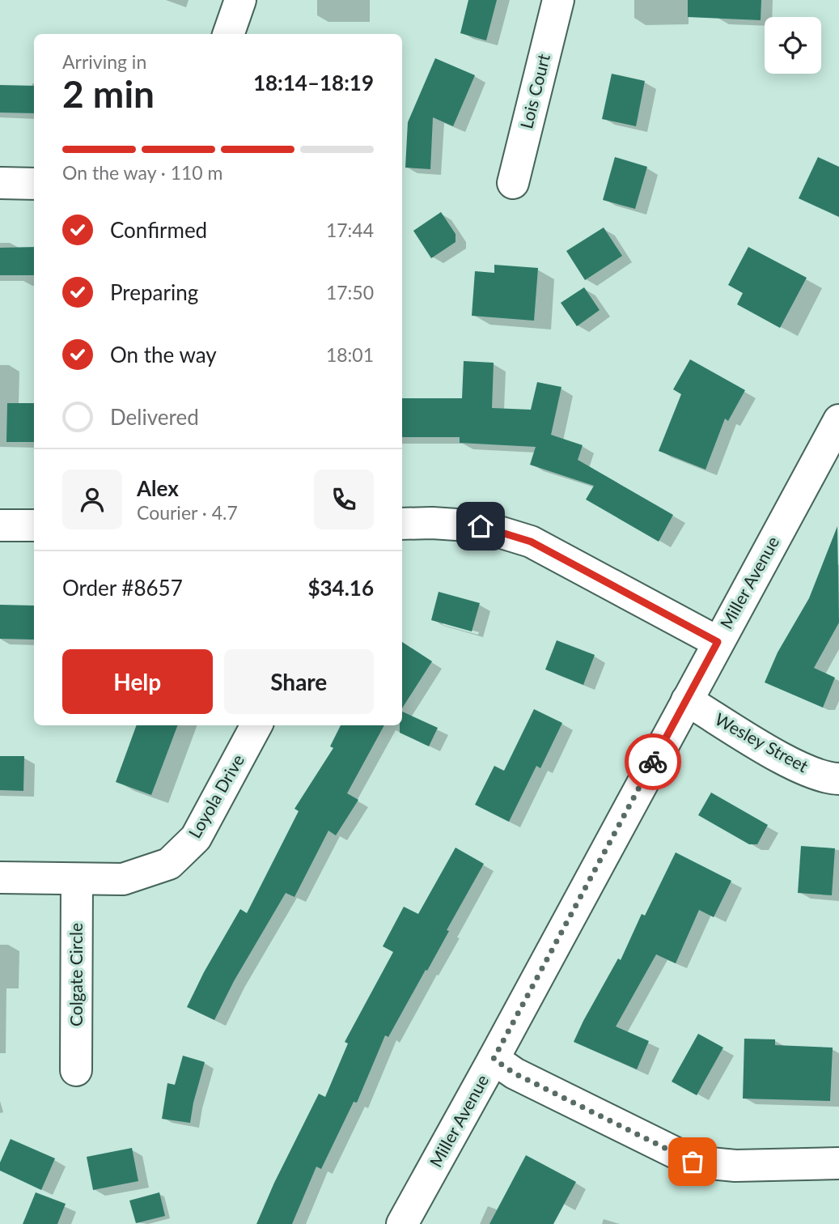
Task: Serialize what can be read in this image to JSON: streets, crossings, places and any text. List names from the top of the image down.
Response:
{
  "streets": {
    "street": [
      "Lois Court",
      "Miller Avenue",
      "Wesley Street",
      "Loyola Drive",
      "Colgate Circle"
    ]
  },
  "crossings": [
    ["Miller Avenue", "Wesley Street"],
    ["Loyola Drive", "Colgate Circle"]
  ],
  "page": {
    "heading": ["2 min", "Arriving in", "18:14–18:19"],
    "panel": [
      "Alex",
      "Courier · 4.7",
      "Order #8657",
      "$34.16"
    ],
    "bar": "On the way · 110 m",
    "list": [
      ["Confirmed", "17:44"],
      ["Preparing", "17:50"],
      ["On the way", "18:01"],
      "Delivered"
    ],
    "buttons": ["Help", "Share"]
  }
}
